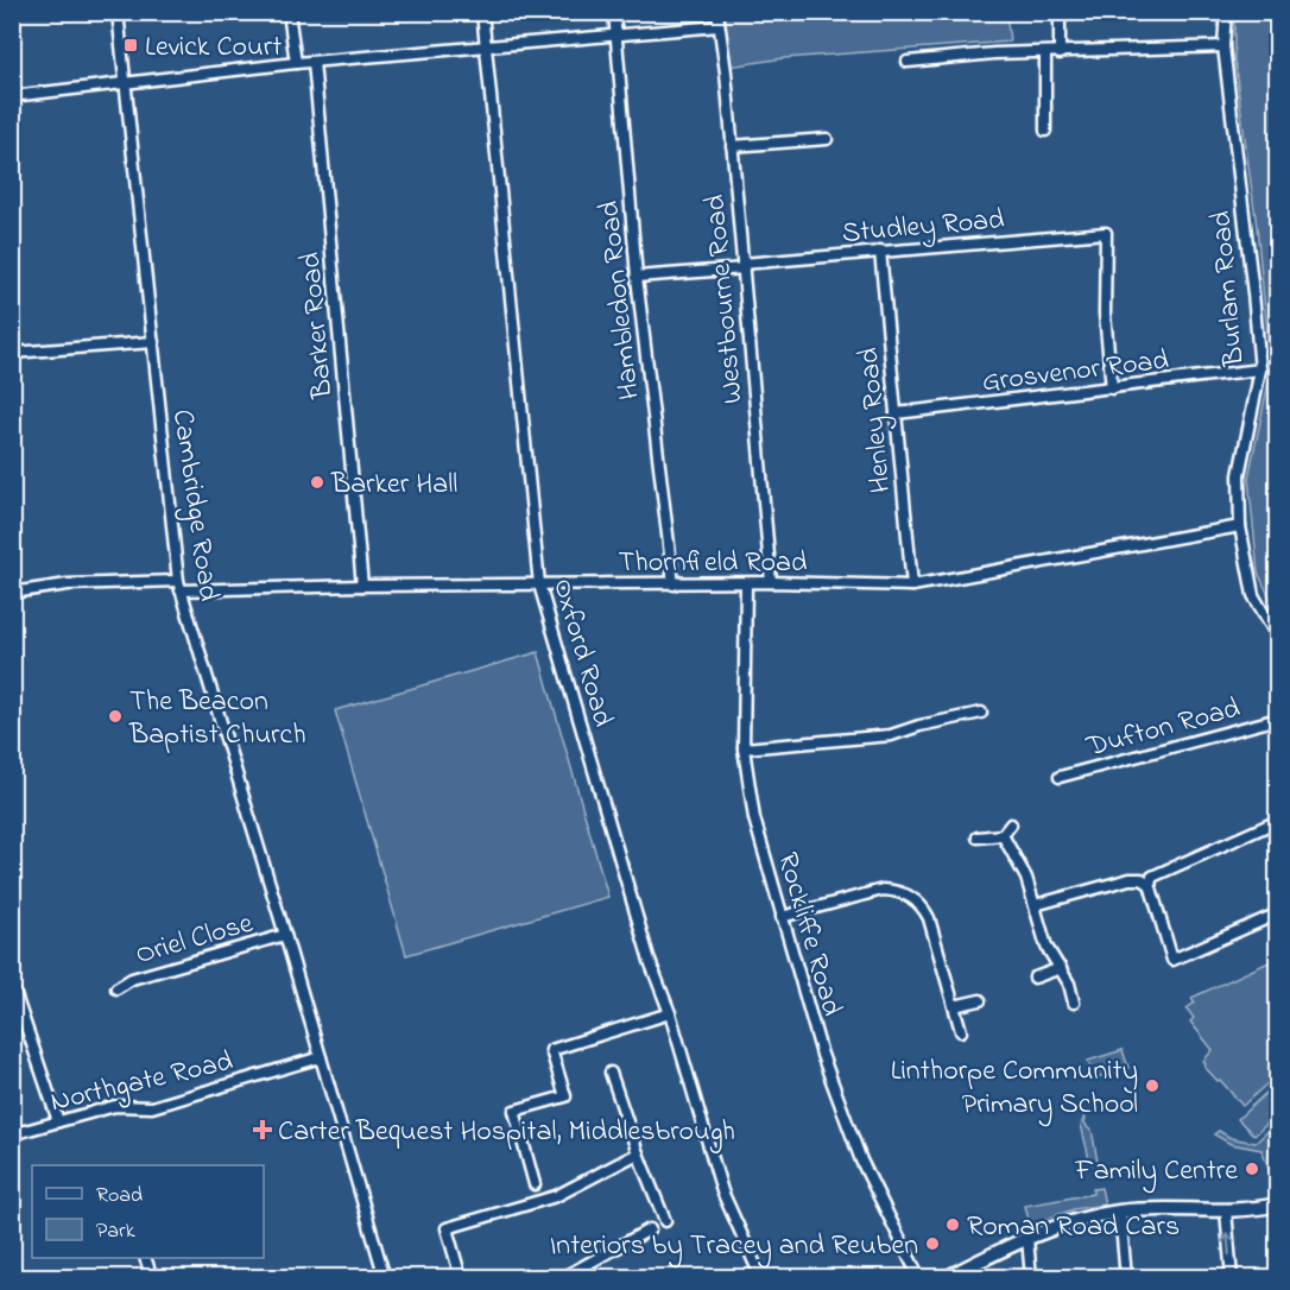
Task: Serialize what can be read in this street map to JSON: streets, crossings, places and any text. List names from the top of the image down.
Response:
{
  "streets": {
    "street": [
      "Studley Road",
      "Burlam Road",
      "Westbourne Road",
      "Hambledon Road",
      "Barker Road",
      "Grosvenor Road",
      "Henley Road",
      "Cambridge Road",
      "Thornfield Road",
      "Oxford Road",
      "Dufton Road",
      "Rockliffe Road",
      "Oriel Close",
      "Northgate Road"
    ]
  },
  "crossings": [
    ["Studley Road", "Westbourne Road"],
    ["Studley Road", "Hambledon Road"],
    ["Studley Road", "Grosvenor Road"],
    ["Studley Road", "Henley Road"],
    ["Burlam Road", "Grosvenor Road"],
    ["Burlam Road", "Thornfield Road"],
    ["Westbourne Road", "Thornfield Road"],
    ["Hambledon Road", "Thornfield Road"],
    ["Barker Road", "Thornfield Road"],
    ["Grosvenor Road", "Henley Road"],
    ["Henley Road", "Thornfield Road"],
    ["Cambridge Road", "Thornfield Road"],
    ["Cambridge Road", "Oriel Close"],
    ["Cambridge Road", "Northgate Road"],
    ["Thornfield Road", "Oxford Road"],
    ["Thornfield Road", "Rockliffe Road"]
  ],
  "places": {
    "transit": ["Levick Court"],
    "other": [
      "Barker Hall",
      "The Beacon Baptist Church",
      "Linthorpe Community Primary School",
      "Family Centre",
      "Roman Road Cars",
      "Interiors by Tracey and Reuben"
    ],
    "health": ["Carter Bequest Hospital, Middlesbrough"]
  },
  "legend": ["Road", "Park"]
}
